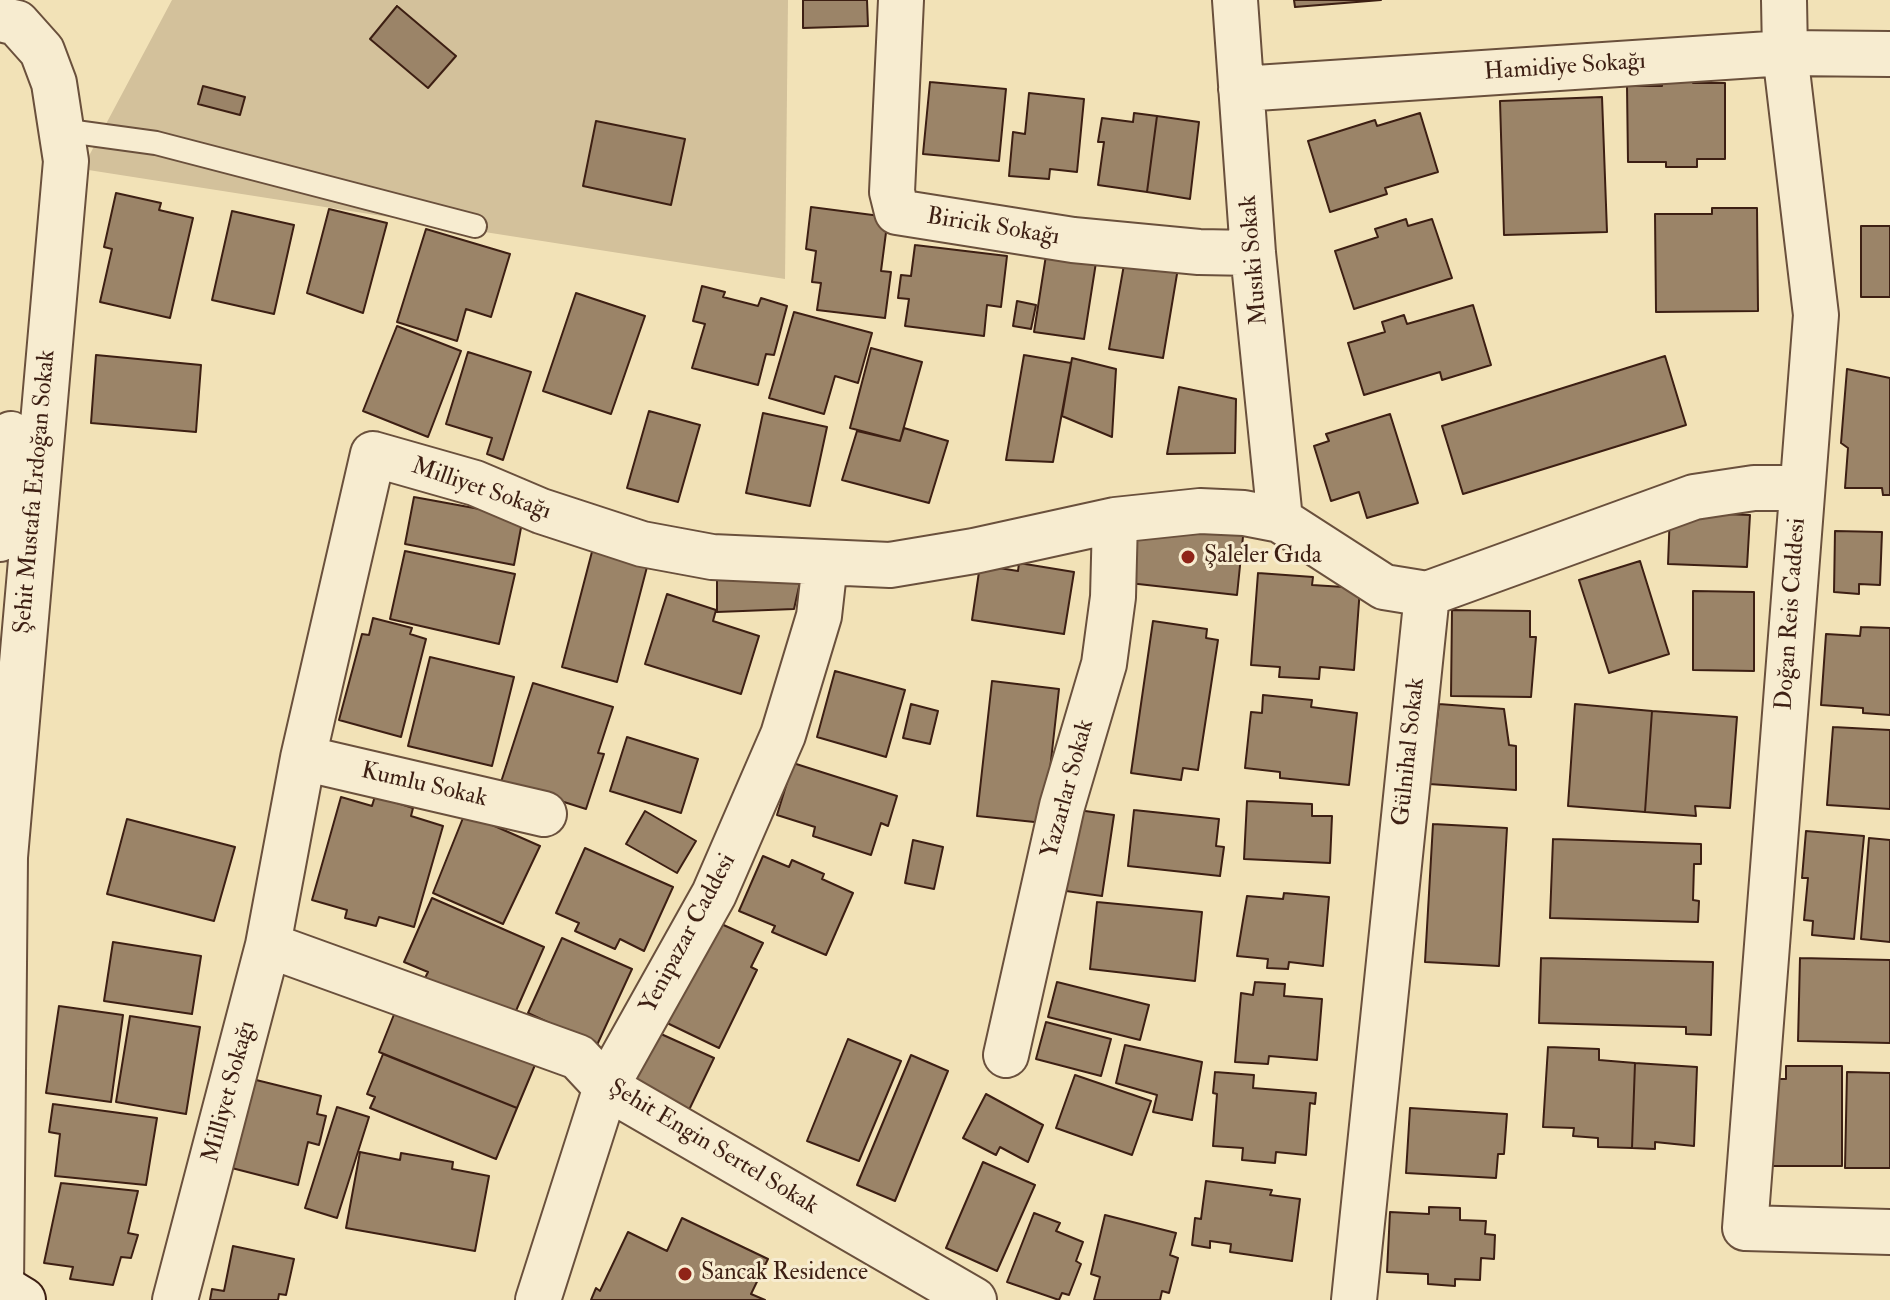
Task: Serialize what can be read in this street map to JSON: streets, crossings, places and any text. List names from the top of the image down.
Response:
{
  "streets": {
    "street": [
      "Hamidiye Sokağı",
      "Biricik Sokağı",
      "Musıki Sokak",
      "Milliyet Sokağı",
      "Şehit Mustafa Erdoğan Sokak",
      "Doğan Reis Caddesi",
      "Gülnihal Sokak",
      "Kumlu Sokak",
      "Yazarlar Sokak",
      "Yenipazar Caddesi",
      "Şehit Engin Sertel Sokak"
    ]
  },
  "crossings": [
    ["Hamidiye Sokağı", "Musıki Sokak"],
    ["Hamidiye Sokağı", "Doğan Reis Caddesi"],
    ["Biricik Sokağı", "Musıki Sokak"],
    ["Musıki Sokak", "Milliyet Sokağı"],
    ["Milliyet Sokağı", "Gülnihal Sokak"],
    ["Milliyet Sokağı", "Kumlu Sokak"],
    ["Milliyet Sokağı", "Yazarlar Sokak"],
    ["Milliyet Sokağı", "Yenipazar Caddesi"],
    ["Milliyet Sokağı", "Şehit Engin Sertel Sokak"],
    ["Yenipazar Caddesi", "Şehit Engin Sertel Sokak"]
  ],
  "places": ["Şaleler Gıda", "Sancak Residence"]
}
